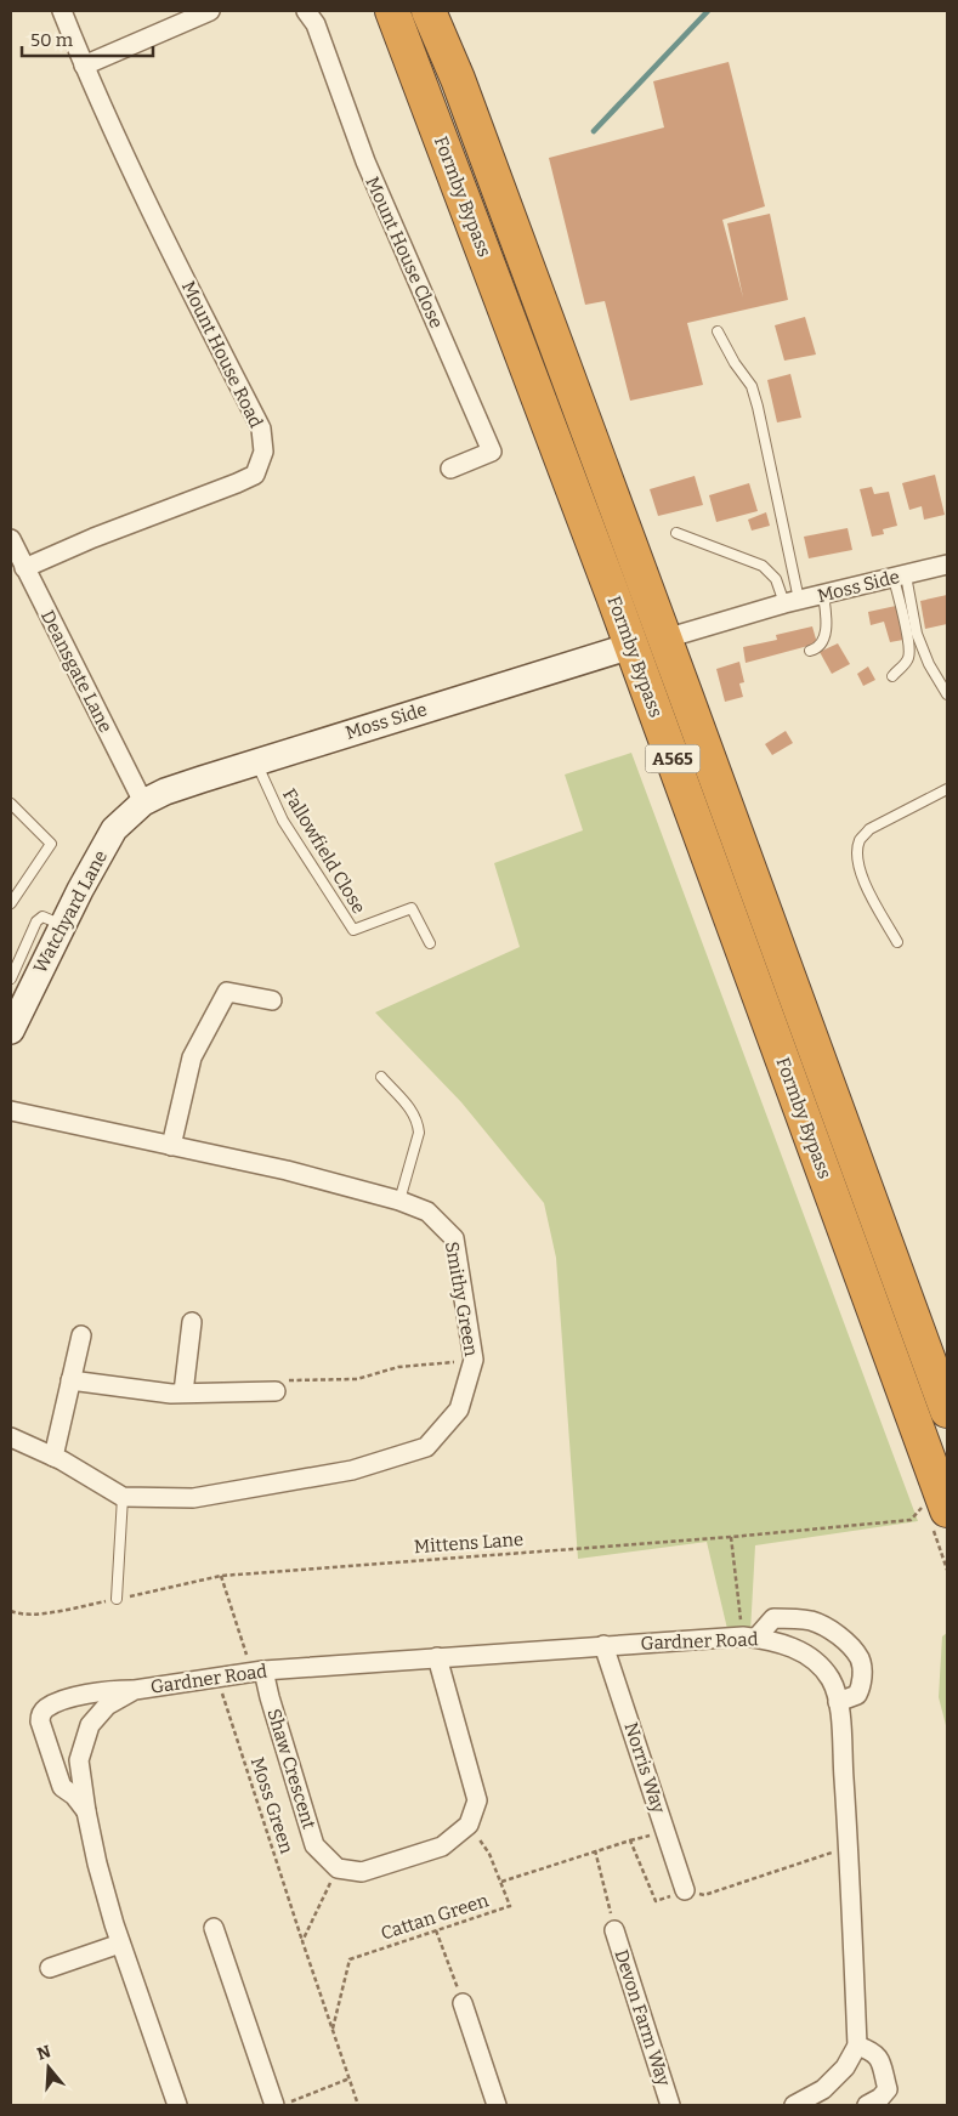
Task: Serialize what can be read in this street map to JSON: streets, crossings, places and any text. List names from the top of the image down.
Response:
{
  "streets": {
    "highway": ["Formby Bypass", "A565"],
    "street": [
      "Mount House Close",
      "Mount House Road",
      "Moss Side",
      "Deansgate Lane",
      "Watchyard Lane",
      "Smithy Green",
      "Gardner Road",
      "Norris Way",
      "Shaw Crescent",
      "Devon Farm Way"
    ],
    "lane": ["Fallowfield Close"],
    "path": ["Mittens Lane", "Moss Green", "Cattan Green"]
  },
  "crossings": [
    ["Formby Bypass", "Moss Side"],
    ["Formby Bypass", "Mittens Lane"],
    ["Mount House Road", "Deansgate Lane"],
    ["Moss Side", "Deansgate Lane"],
    ["Moss Side", "Fallowfield Close"],
    ["Moss Side", "Watchyard Lane"],
    ["Deansgate Lane", "Watchyard Lane"],
    ["Gardner Road", "Norris Way"],
    ["Gardner Road", "Shaw Crescent"],
    ["Gardner Road", "Moss Green"],
    ["Moss Green", "Cattan Green"]
  ],
  "scale_bar": "50 m",
  "north": "top"
}
